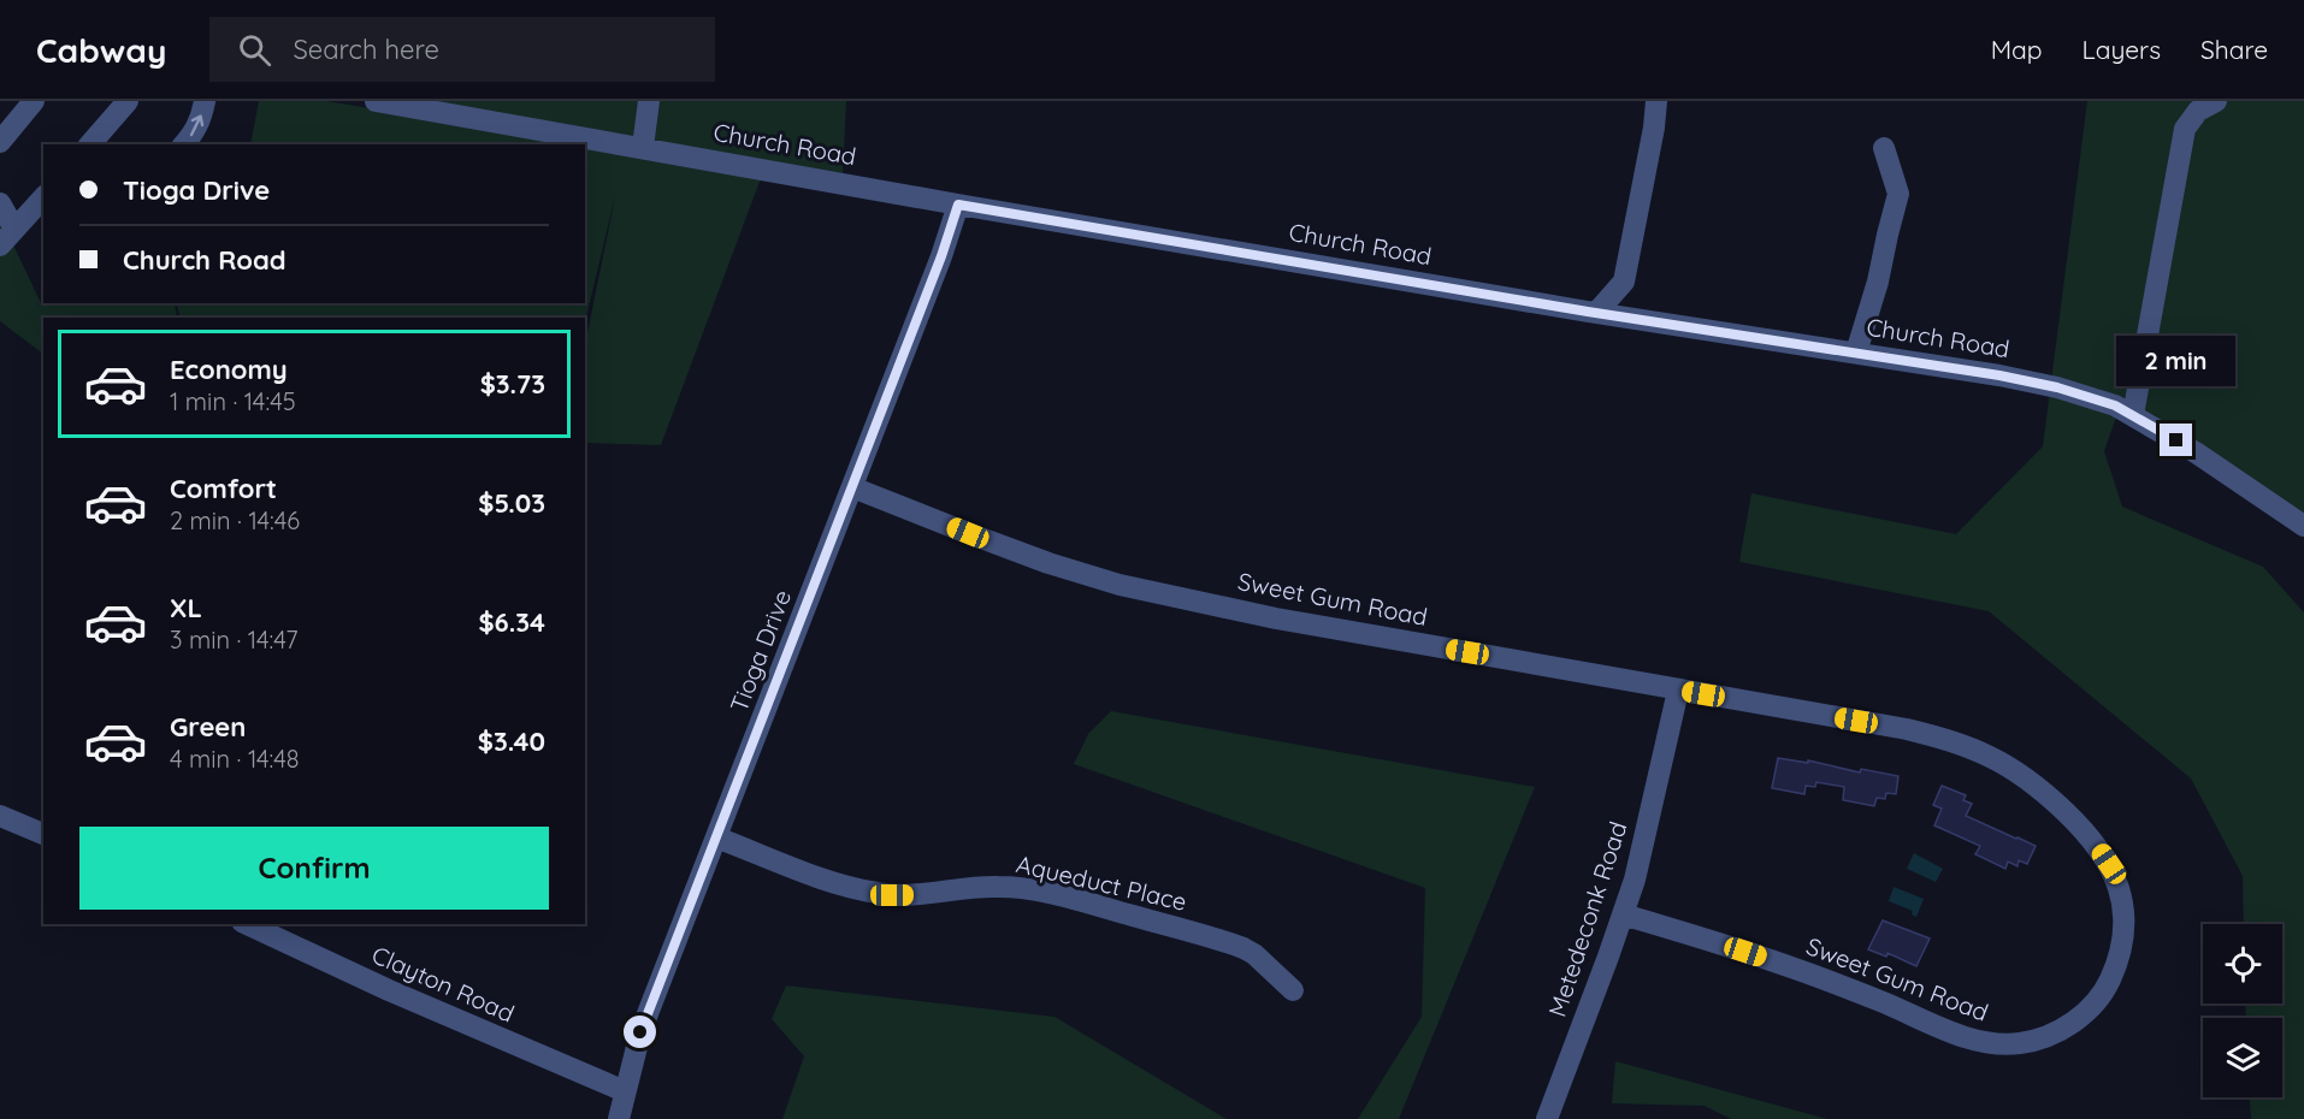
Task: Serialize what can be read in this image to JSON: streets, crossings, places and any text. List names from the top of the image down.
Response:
{
  "streets": {
    "street": [
      "Church Road",
      "Sweet Gum Road",
      "Tioga Drive",
      "Aqueduct Place",
      "Metedeconk Road",
      "Clayton Road"
    ]
  },
  "crossings": [
    ["Church Road", "Tioga Drive"],
    ["Sweet Gum Road", "Tioga Drive"],
    ["Sweet Gum Road", "Metedeconk Road"],
    ["Tioga Drive", "Aqueduct Place"],
    ["Tioga Drive", "Clayton Road"]
  ],
  "page": {
    "header": "Cabway",
    "search": "Search here",
    "nav": ["Map", "Layers", "Share"],
    "banner": ["Tioga Drive", "Church Road"],
    "list": [
      {
        "name": "Economy",
        "note": "1 min · 14:45",
        "value": "$3.73"
      },
      {
        "name": "Comfort",
        "note": "2 min · 14:46",
        "value": "$5.03"
      },
      {
        "name": "XL",
        "note": "3 min · 14:47",
        "value": "$6.34"
      },
      {
        "name": "Green",
        "note": "4 min · 14:48",
        "value": "$3.40"
      }
    ],
    "bubble": "2 min",
    "buttons": "Confirm"
  }
}
